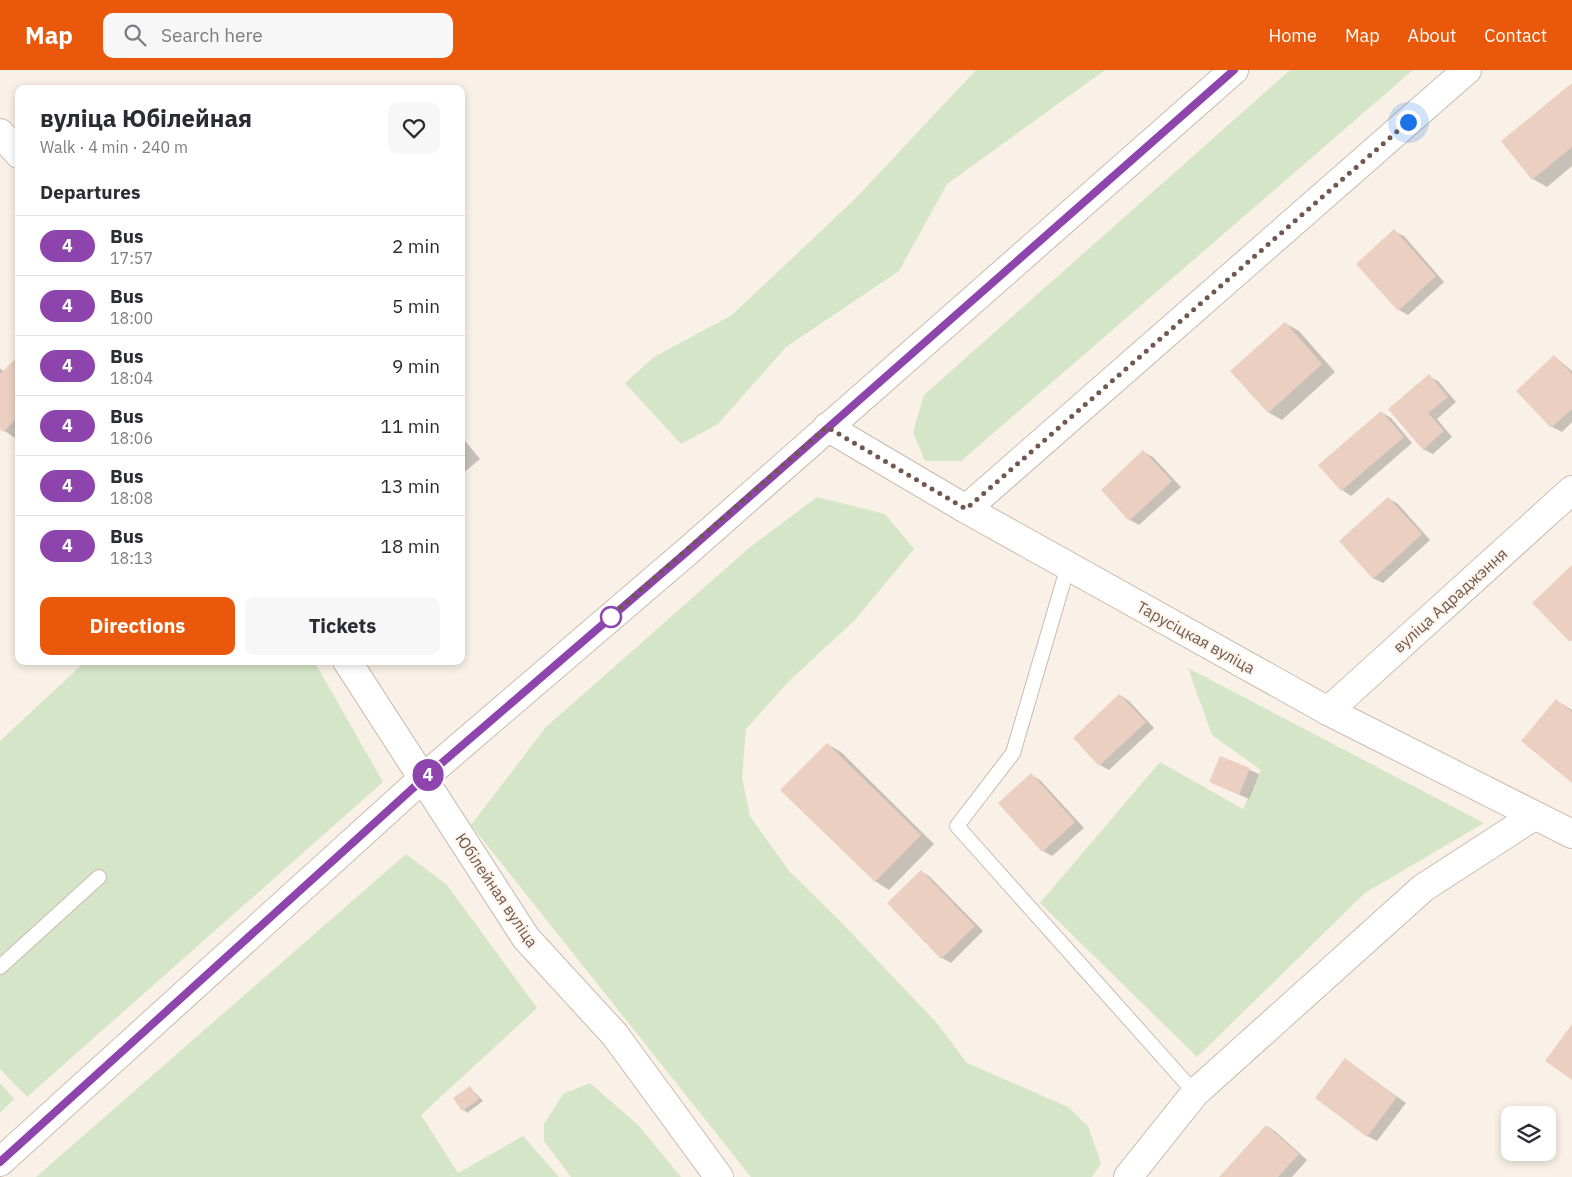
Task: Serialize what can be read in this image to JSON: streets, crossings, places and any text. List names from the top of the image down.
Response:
{
  "streets": {
    "street": ["вуліца Адраджэння", "Тарусіцкая вуліца", "Юбілейная вуліца"]
  },
  "crossings": [
    ["вуліца Адраджэння", "Тарусіцкая вуліца"]
  ],
  "lines": ["bus line 4"],
  "page": {
    "header": "Map",
    "search": "Search here",
    "nav": [
      "Home",
      "Map",
      "About",
      "Contact"
    ],
    "on_map": "4",
    "heading": [
      ["вуліца Юбілейная", "Walk · 4 min · 240 m"],
      "Departures"
    ],
    "list": [
      {
        "mark": "4",
        "name": "Bus",
        "note": "17:57",
        "value": "2 min"
      },
      {
        "mark": "4",
        "name": "Bus",
        "note": "18:00",
        "value": "5 min"
      },
      {
        "mark": "4",
        "name": "Bus",
        "note": "18:04",
        "value": "9 min"
      },
      {
        "mark": "4",
        "name": "Bus",
        "note": "18:06",
        "value": "11 min"
      },
      {
        "mark": "4",
        "name": "Bus",
        "note": "18:08",
        "value": "13 min"
      },
      {
        "mark": "4",
        "name": "Bus",
        "note": "18:13",
        "value": "18 min"
      }
    ],
    "buttons": ["Directions", "Tickets"]
  }
}
